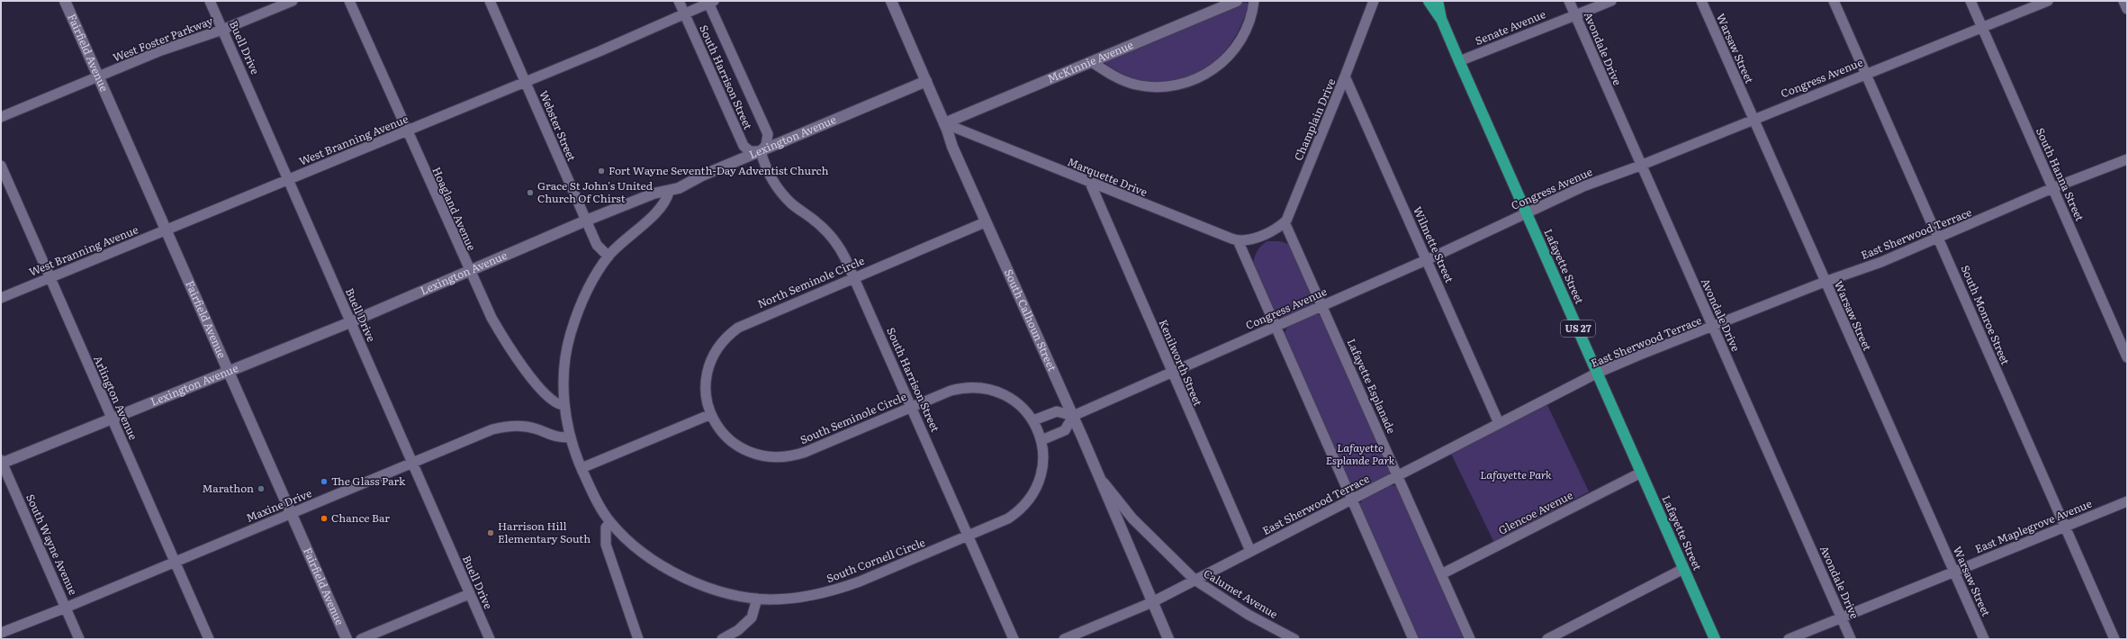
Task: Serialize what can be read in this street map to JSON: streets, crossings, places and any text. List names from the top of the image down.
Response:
{
  "streets": {
    "highway": ["Lafayette Street", "US 27"],
    "street": [
      "Senate Avenue",
      "West Foster Parkway",
      "Buell Drive",
      "Avondale Drive",
      "Warsaw Street",
      "Fairfield Avenue",
      "McKinnie Avenue",
      "South Harrison Street",
      "Congress Avenue",
      "Champlain Drive",
      "Webster Street",
      "Lexington Avenue",
      "West Branning Avenue",
      "South Hanna Street",
      "Marquette Drive",
      "Hoagland Avenue",
      "East Sherwood Terrace",
      "Wilmette Street",
      "North Seminole Circle",
      "South Monroe Street",
      "South Calhoun Street",
      "Kenilworth Street",
      "Lafayette Esplanade",
      "Arlington Avenue",
      "South Seminole Circle",
      "Maxine Drive",
      "Glencoe Avenue",
      "East Maplegrove Avenue",
      "South Wayne Avenue",
      "South Cornell Circle",
      "Calumet Avenue"
    ]
  },
  "crossings": [
    ["Senate Avenue", "Avondale Drive"],
    ["Senate Avenue", "Lafayette Street"],
    ["West Foster Parkway", "Buell Drive"],
    ["West Foster Parkway", "Fairfield Avenue"],
    ["Buell Drive", "Lexington Avenue"],
    ["Buell Drive", "West Branning Avenue"],
    ["Buell Drive", "Maxine Drive"],
    ["Avondale Drive", "Congress Avenue"],
    ["Avondale Drive", "East Sherwood Terrace"],
    ["Avondale Drive", "East Maplegrove Avenue"],
    ["Warsaw Street", "Congress Avenue"],
    ["Warsaw Street", "East Sherwood Terrace"],
    ["Warsaw Street", "East Maplegrove Avenue"],
    ["Fairfield Avenue", "Lexington Avenue"],
    ["Fairfield Avenue", "West Branning Avenue"],
    ["Fairfield Avenue", "Maxine Drive"],
    ["McKinnie Avenue", "Marquette Drive"],
    ["McKinnie Avenue", "South Calhoun Street"],
    ["South Harrison Street", "Lexington Avenue"],
    ["South Harrison Street", "West Branning Avenue"],
    ["South Harrison Street", "North Seminole Circle"],
    ["South Harrison Street", "South Seminole Circle"],
    ["South Harrison Street", "South Cornell Circle"],
    ["Congress Avenue", "South Hanna Street"],
    ["Congress Avenue", "Wilmette Street"],
    ["Congress Avenue", "Lafayette Street"],
    ["Congress Avenue", "South Monroe Street"],
    ["Congress Avenue", "South Calhoun Street"],
    ["Congress Avenue", "Kenilworth Street"],
    ["Congress Avenue", "Lafayette Esplanade"],
    ["Champlain Drive", "Wilmette Street"],
    ["Champlain Drive", "Lafayette Esplanade"],
    ["Webster Street", "Lexington Avenue"],
    ["Webster Street", "West Branning Avenue"],
    ["Webster Street", "South Cornell Circle"],
    ["Lexington Avenue", "Hoagland Avenue"],
    ["Lexington Avenue", "South Calhoun Street"],
    ["Lexington Avenue", "Arlington Avenue"],
    ["Lexington Avenue", "South Wayne Avenue"],
    ["Lexington Avenue", "South Cornell Circle"],
    ["West Branning Avenue", "Hoagland Avenue"],
    ["West Branning Avenue", "Arlington Avenue"],
    ["South Hanna Street", "East Sherwood Terrace"],
    ["Marquette Drive", "South Calhoun Street"],
    ["Marquette Drive", "Kenilworth Street"],
    ["Hoagland Avenue", "South Cornell Circle"],
    ["East Sherwood Terrace", "Wilmette Street"],
    ["East Sherwood Terrace", "Lafayette Street"],
    ["East Sherwood Terrace", "South Monroe Street"],
    ["East Sherwood Terrace", "South Calhoun Street"],
    ["East Sherwood Terrace", "Kenilworth Street"],
    ["East Sherwood Terrace", "Lafayette Esplanade"],
    ["East Sherwood Terrace", "Calumet Avenue"],
    ["Lafayette Street", "US 27"],
    ["Lafayette Street", "Glencoe Avenue"],
    ["North Seminole Circle", "South Calhoun Street"],
    ["North Seminole Circle", "South Seminole Circle"],
    ["South Monroe Street", "East Maplegrove Avenue"],
    ["South Calhoun Street", "Calumet Avenue"],
    ["Lafayette Esplanade", "Glencoe Avenue"],
    ["Arlington Avenue", "Maxine Drive"],
    ["South Seminole Circle", "South Cornell Circle"],
    ["Maxine Drive", "South Wayne Avenue"],
    ["Maxine Drive", "South Cornell Circle"]
  ],
  "parks": ["Lafayette Esplande Park", "Lafayette Park"],
  "places": [
    "Fort Wayne Seventh-Day Adventist Church",
    "Grace St John's United Church Of Chirst",
    "The Glass Park",
    "Marathon",
    "Chance Bar",
    "Harrison Hill Elementary South"
  ]
}
